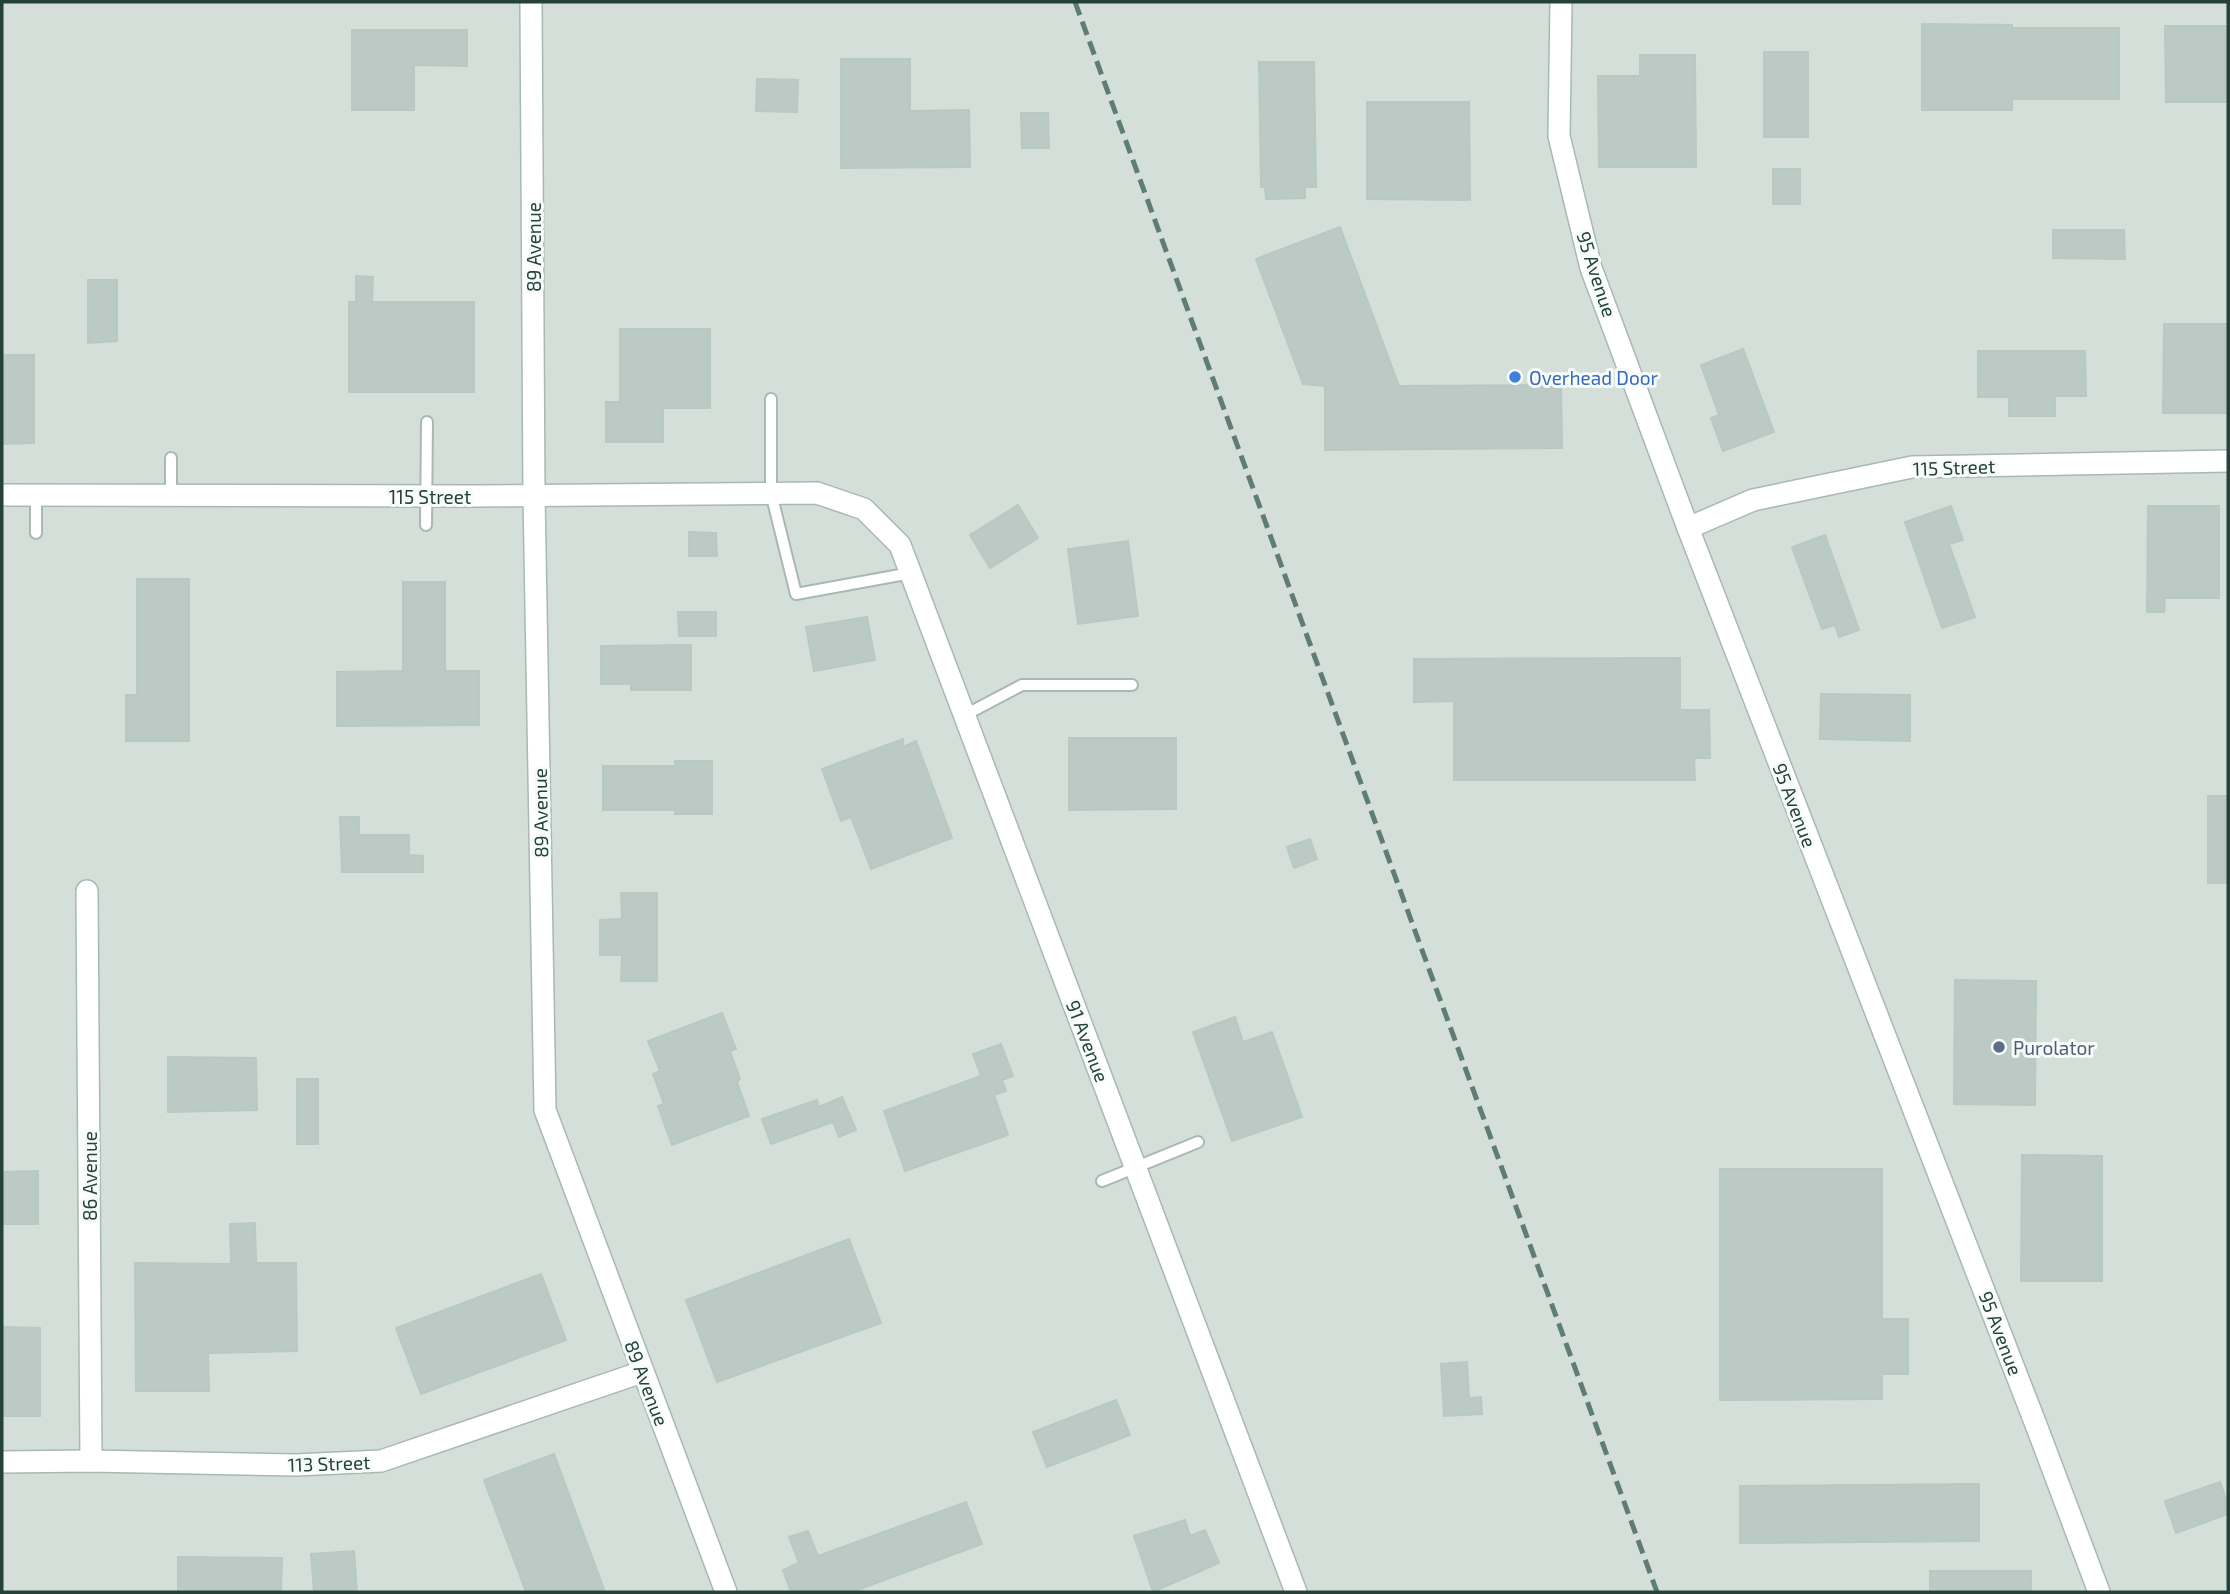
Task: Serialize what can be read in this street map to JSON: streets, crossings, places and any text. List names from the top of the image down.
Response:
{
  "streets": {
    "street": [
      "89 Avenue",
      "95 Avenue",
      "115 Street",
      "91 Avenue",
      "86 Avenue",
      "113 Street"
    ]
  },
  "crossings": [
    ["89 Avenue", "115 Street"],
    ["89 Avenue", "113 Street"],
    ["95 Avenue", "115 Street"],
    ["115 Street", "91 Avenue"],
    ["86 Avenue", "113 Street"]
  ],
  "places": ["Overhead Door", "Purolator"]
}
